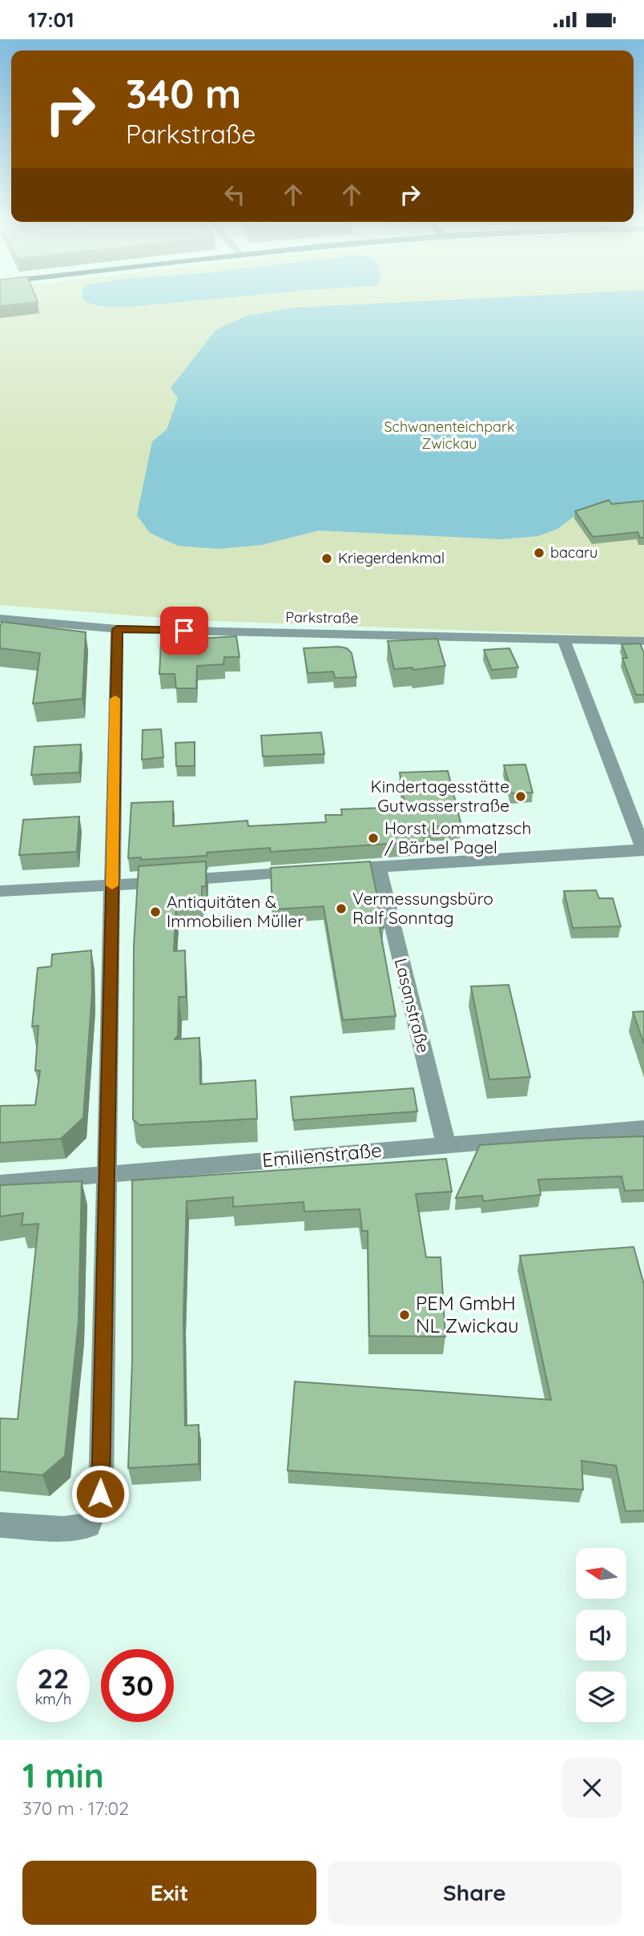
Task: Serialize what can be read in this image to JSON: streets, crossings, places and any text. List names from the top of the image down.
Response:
{
  "streets": {
    "street": ["Parkstraße", "Lasanstraße", "Emilienstraße"]
  },
  "crossings": [
    ["Lasanstraße", "Emilienstraße"]
  ],
  "parks": ["Schwanenteichpark Zwickau"],
  "places": [
    "bacaru",
    "Kriegerdenkmal",
    "Kindertagesstätte Gutwasserstraße",
    "Horst Lommatzsch / Bärbel Pagel",
    "Vermessungsbüro Ralf Sonntag",
    "Antiquitäten & Immobilien Müller",
    "PEM GmbH NL Zwickau"
  ],
  "north": "left",
  "page": {
    "status": "17:01",
    "turn": ["340 m", "Parkstraße"],
    "speed": "22 km/h",
    "limit": "30",
    "heading": ["1 min", "370 m · 17:02"],
    "buttons": ["Exit", "Share"]
  }
}
